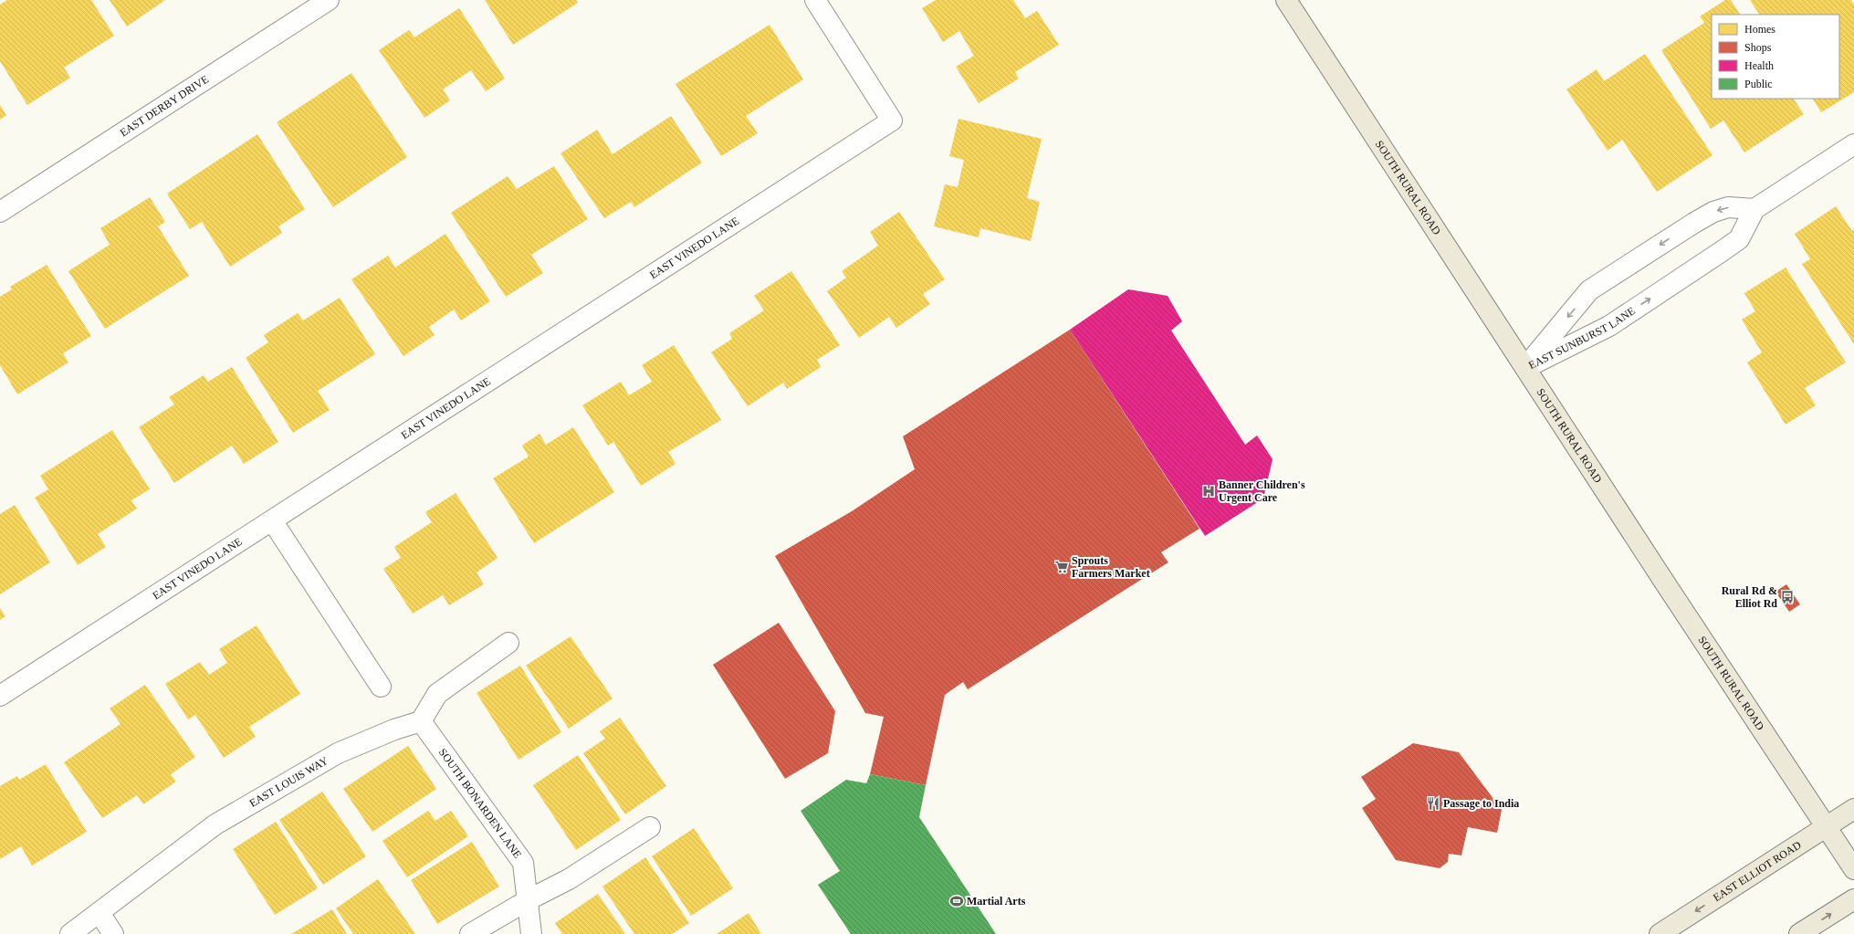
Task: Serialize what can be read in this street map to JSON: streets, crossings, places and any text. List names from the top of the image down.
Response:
{
  "streets": {
    "main road": ["SOUTH RURAL ROAD", "EAST ELLIOT ROAD"],
    "street": [
      "EAST DERBY DRIVE",
      "EAST VINEDO LANE",
      "EAST SUNBURST LANE",
      "EAST LOUIS WAY",
      "SOUTH BONARDEN LANE"
    ]
  },
  "crossings": [
    ["SOUTH RURAL ROAD", "EAST SUNBURST LANE"],
    ["SOUTH RURAL ROAD", "EAST ELLIOT ROAD"],
    ["EAST LOUIS WAY", "SOUTH BONARDEN LANE"]
  ],
  "places": {
    "hospital": ["Banner Children's Urgent Care"],
    "supermarket": ["Sprouts Farmers Market"],
    "bus stop": ["Rural Rd & Elliot Rd"],
    "restaurant": ["Passage to India"],
    "sports": ["Martial Arts"]
  },
  "legend": [
    "Homes",
    "Shops",
    "Health",
    "Public"
  ]
}
